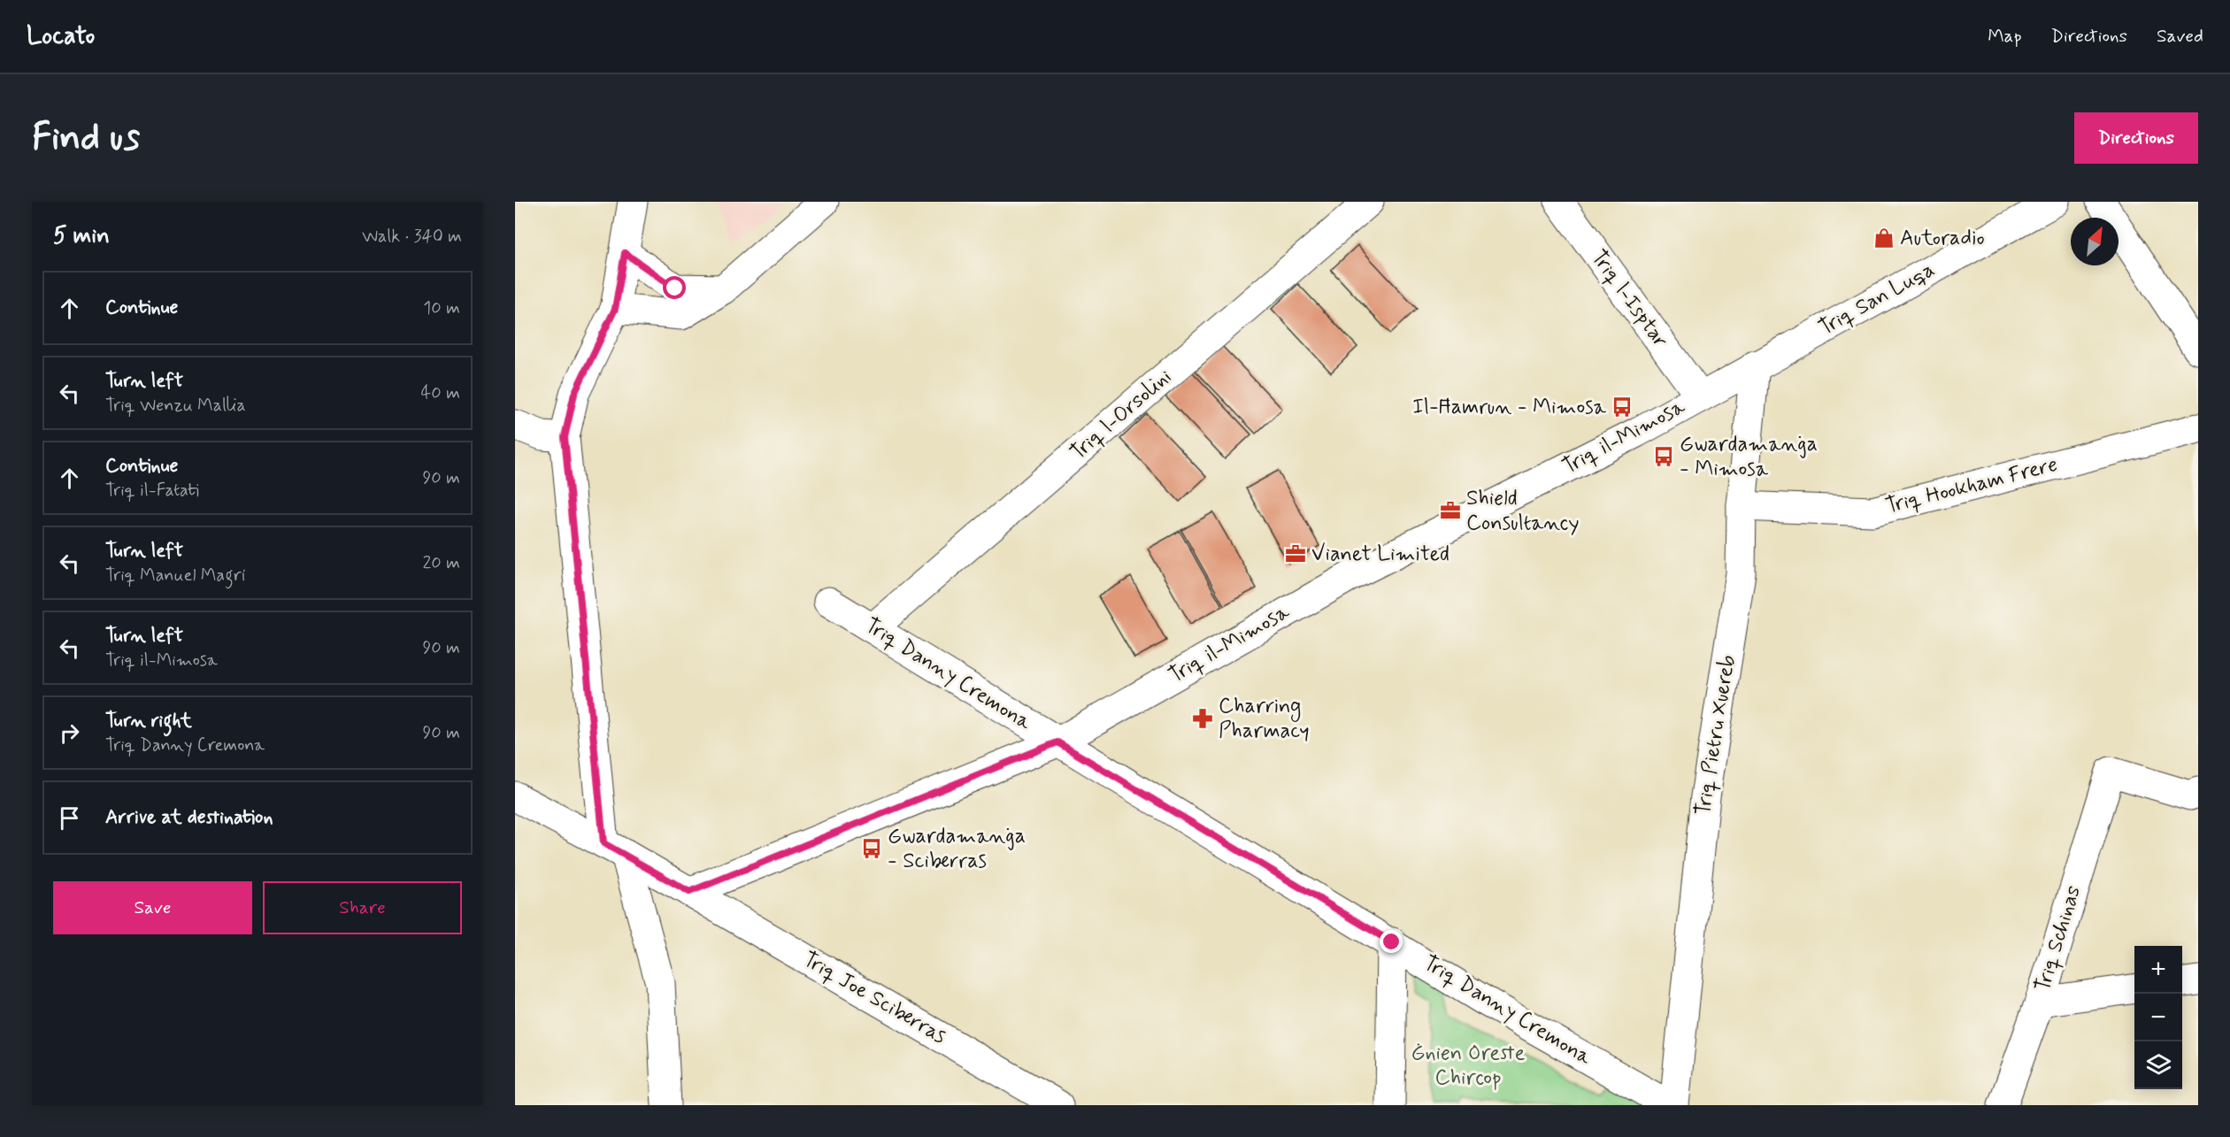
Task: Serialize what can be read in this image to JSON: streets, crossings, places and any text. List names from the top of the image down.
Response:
{
  "streets": {
    "street": [
      "Triq l-Isptar",
      "Triq San Luqa",
      "Triq l-Orsolini",
      "Triq il-Mimosa",
      "Triq Hookham Frere",
      "Triq Danny Cremona",
      "Triq Pietru Xuereb",
      "Triq Schinas",
      "Triq Joe Sciberras"
    ]
  },
  "crossings": [
    ["Triq l-Isptar", "Triq il-Mimosa"],
    ["Triq San Luqa", "Triq il-Mimosa"],
    ["Triq San Luqa", "Triq Pietru Xuereb"],
    ["Triq l-Orsolini", "Triq Danny Cremona"],
    ["Triq il-Mimosa", "Triq Danny Cremona"],
    ["Triq il-Mimosa", "Triq Pietru Xuereb"],
    ["Triq il-Mimosa", "Triq Joe Sciberras"],
    ["Triq Hookham Frere", "Triq Pietru Xuereb"]
  ],
  "parks": ["Ġnien Oreste Chircop"],
  "places": {
    "shop": ["Autoradio"],
    "bus stop": ["Il-Ħamrun - Mimosa", "Gwardamanġa - Mimosa", "Gwardamanġa - Sciberras"],
    "office": ["Shield Consultancy", "Vianet Limited"],
    "pharmacy": ["Charring Pharmacy"]
  },
  "north": "top right",
  "page": {
    "header": "Locato",
    "nav": ["Map", "Directions", "Saved"],
    "buttons": [
      "Directions",
      ["Save", "Share"]
    ],
    "title": "Find us",
    "heading": ["5 min", "Walk · 340 m"],
    "list": [
      ["Continue", "10 m"],
      ["Turn left", "Triq Wenzu Mallia", "40 m"],
      ["Continue", "Triq il-Fatati", "90 m"],
      ["Turn left", "Triq Manuel Magri", "20 m"],
      ["Turn left", "Triq il-Mimosa", "90 m"],
      ["Turn right", "Triq Danny Cremona", "90 m"],
      "Arrive at destination"
    ],
    "map_buttons": ["+", "−"]
  }
}
